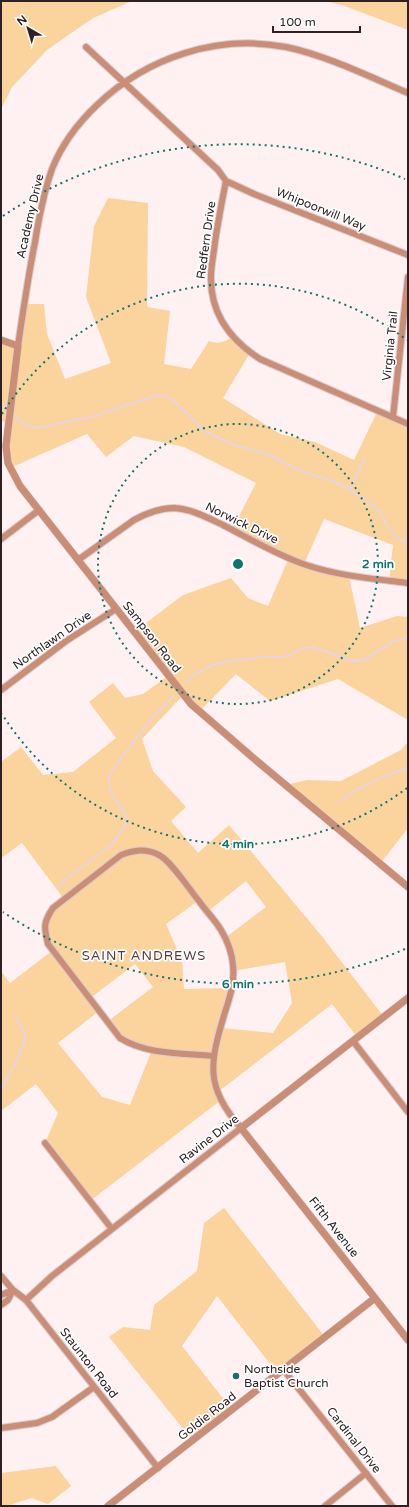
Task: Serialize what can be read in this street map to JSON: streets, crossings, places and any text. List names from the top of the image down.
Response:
{
  "streets": {
    "street": [
      "Whipoorwill Way",
      "Academy Drive",
      "Redfern Drive",
      "Virginia Trail",
      "Norwick Drive",
      "Sampson Road",
      "Northlawn Drive",
      "Ravine Drive",
      "Fifth Avenue",
      "Staunton Road",
      "Goldie Road",
      "Cardinal Drive"
    ]
  },
  "crossings": [
    ["Whipoorwill Way", "Redfern Drive"],
    ["Academy Drive", "Sampson Road"],
    ["Redfern Drive", "Virginia Trail"],
    ["Norwick Drive", "Sampson Road"],
    ["Sampson Road", "Northlawn Drive"],
    ["Ravine Drive", "Fifth Avenue"],
    ["Ravine Drive", "Staunton Road"],
    ["Fifth Avenue", "Goldie Road"],
    ["Staunton Road", "Goldie Road"],
    ["Goldie Road", "Cardinal Drive"]
  ],
  "districts": ["SAINT ANDREWS"],
  "places": ["Northside Baptist Church"],
  "scale_bar": "100 m",
  "north": "top left",
  "rings": ["2 min", "4 min", "6 min"]
}
